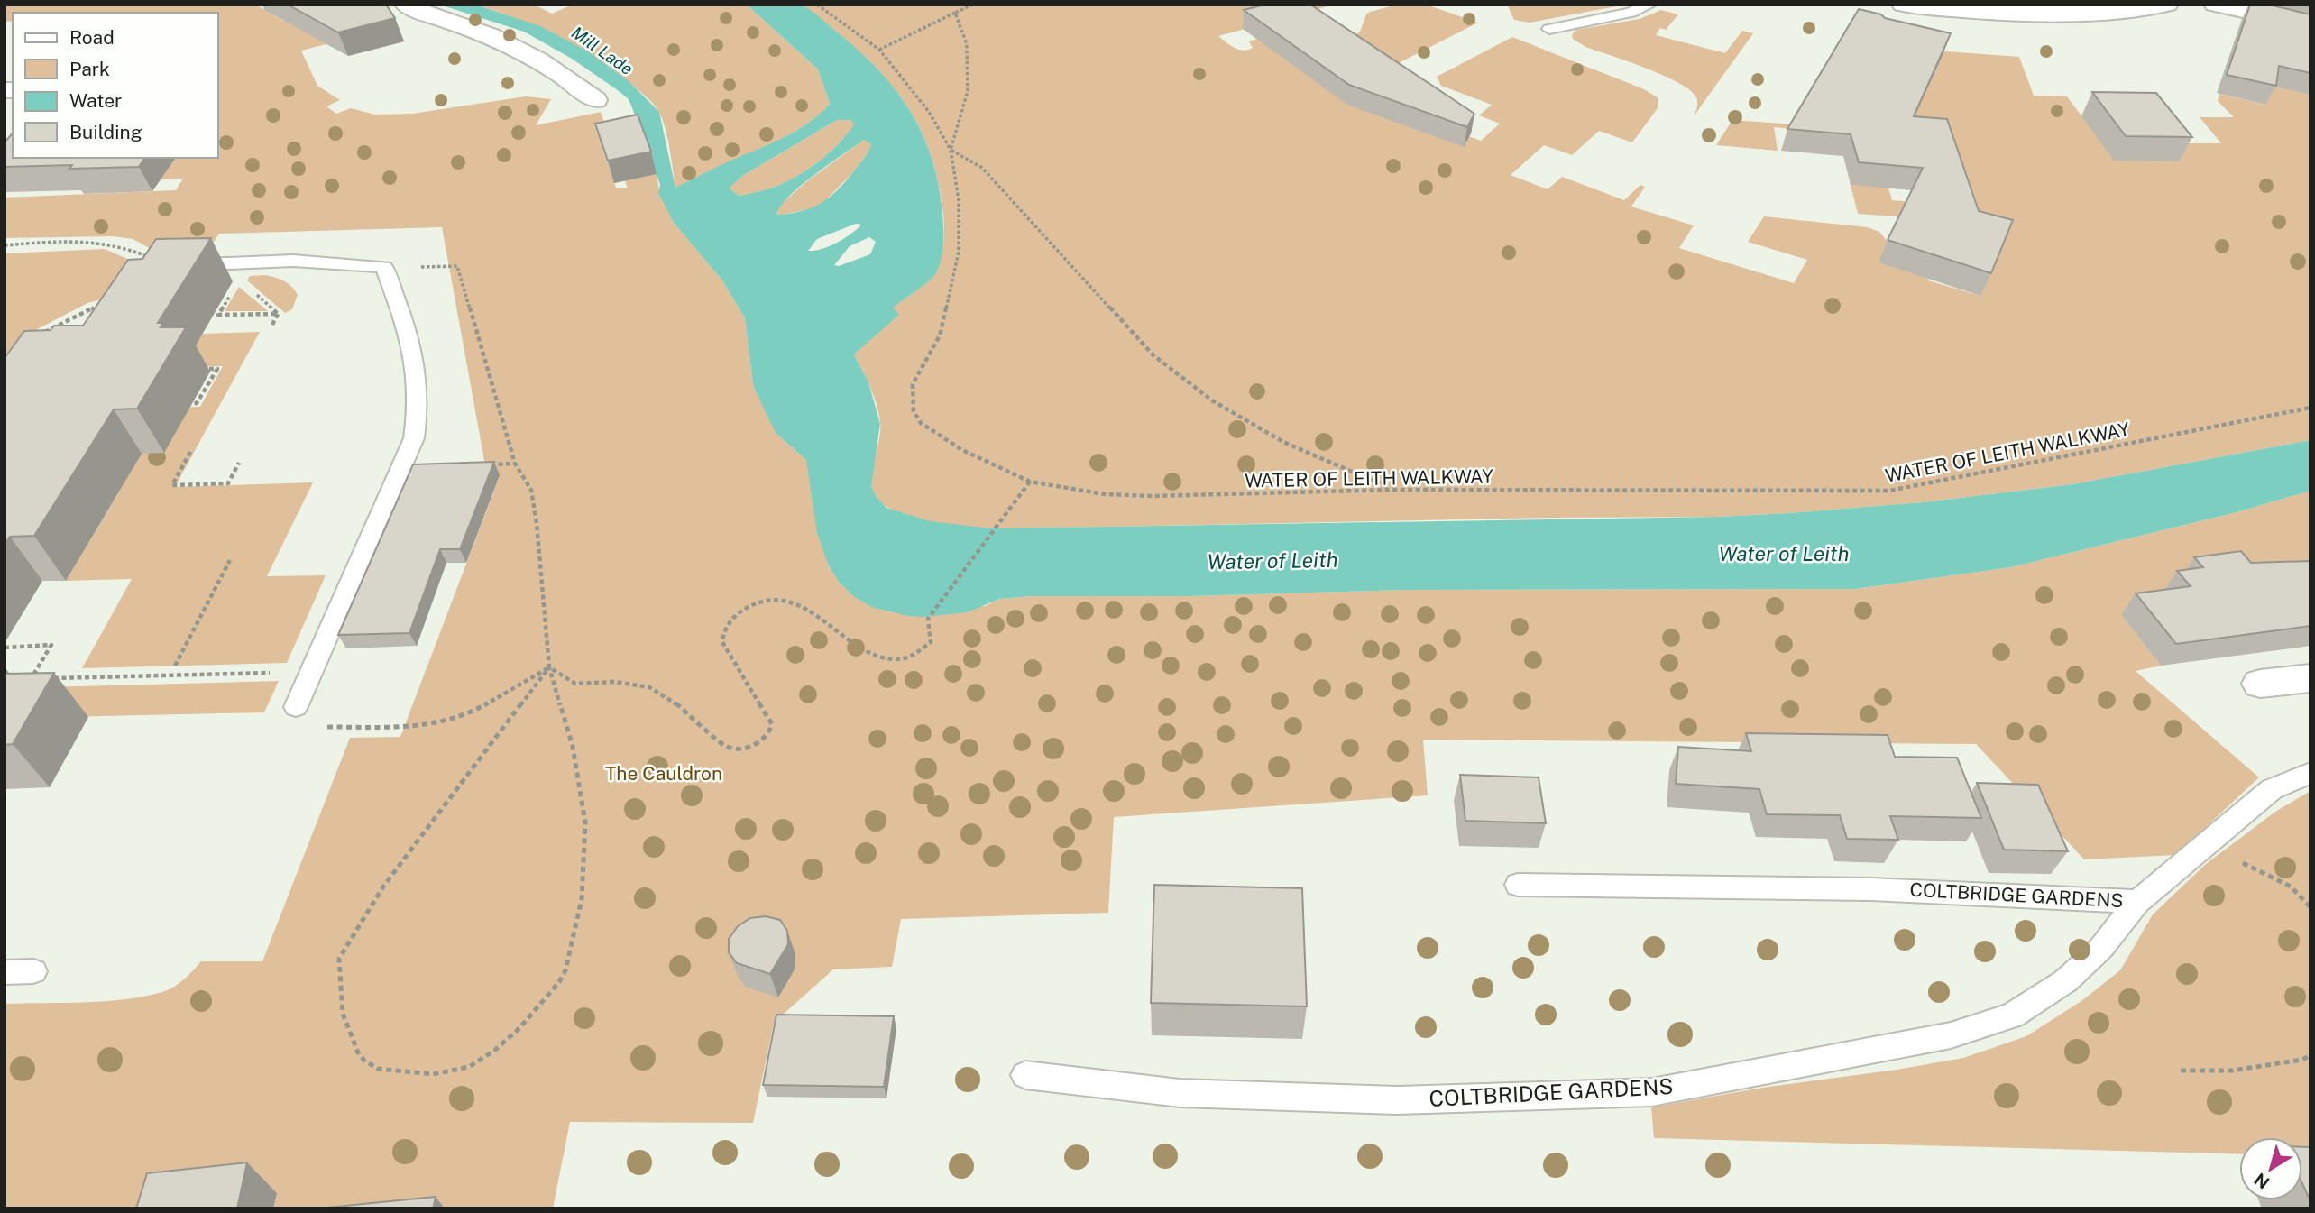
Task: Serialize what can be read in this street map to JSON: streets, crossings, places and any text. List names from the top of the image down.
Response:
{
  "streets": {
    "lane": ["COLTBRIDGE GARDENS"],
    "path": ["WATER OF LEITH WALKWAY"]
  },
  "water": ["Mill Lade", "Water of Leith"],
  "parks": ["The Cauldron"],
  "legend": [
    "Road",
    "Park",
    "Water",
    "Building"
  ],
  "north": "bottom left"
}
